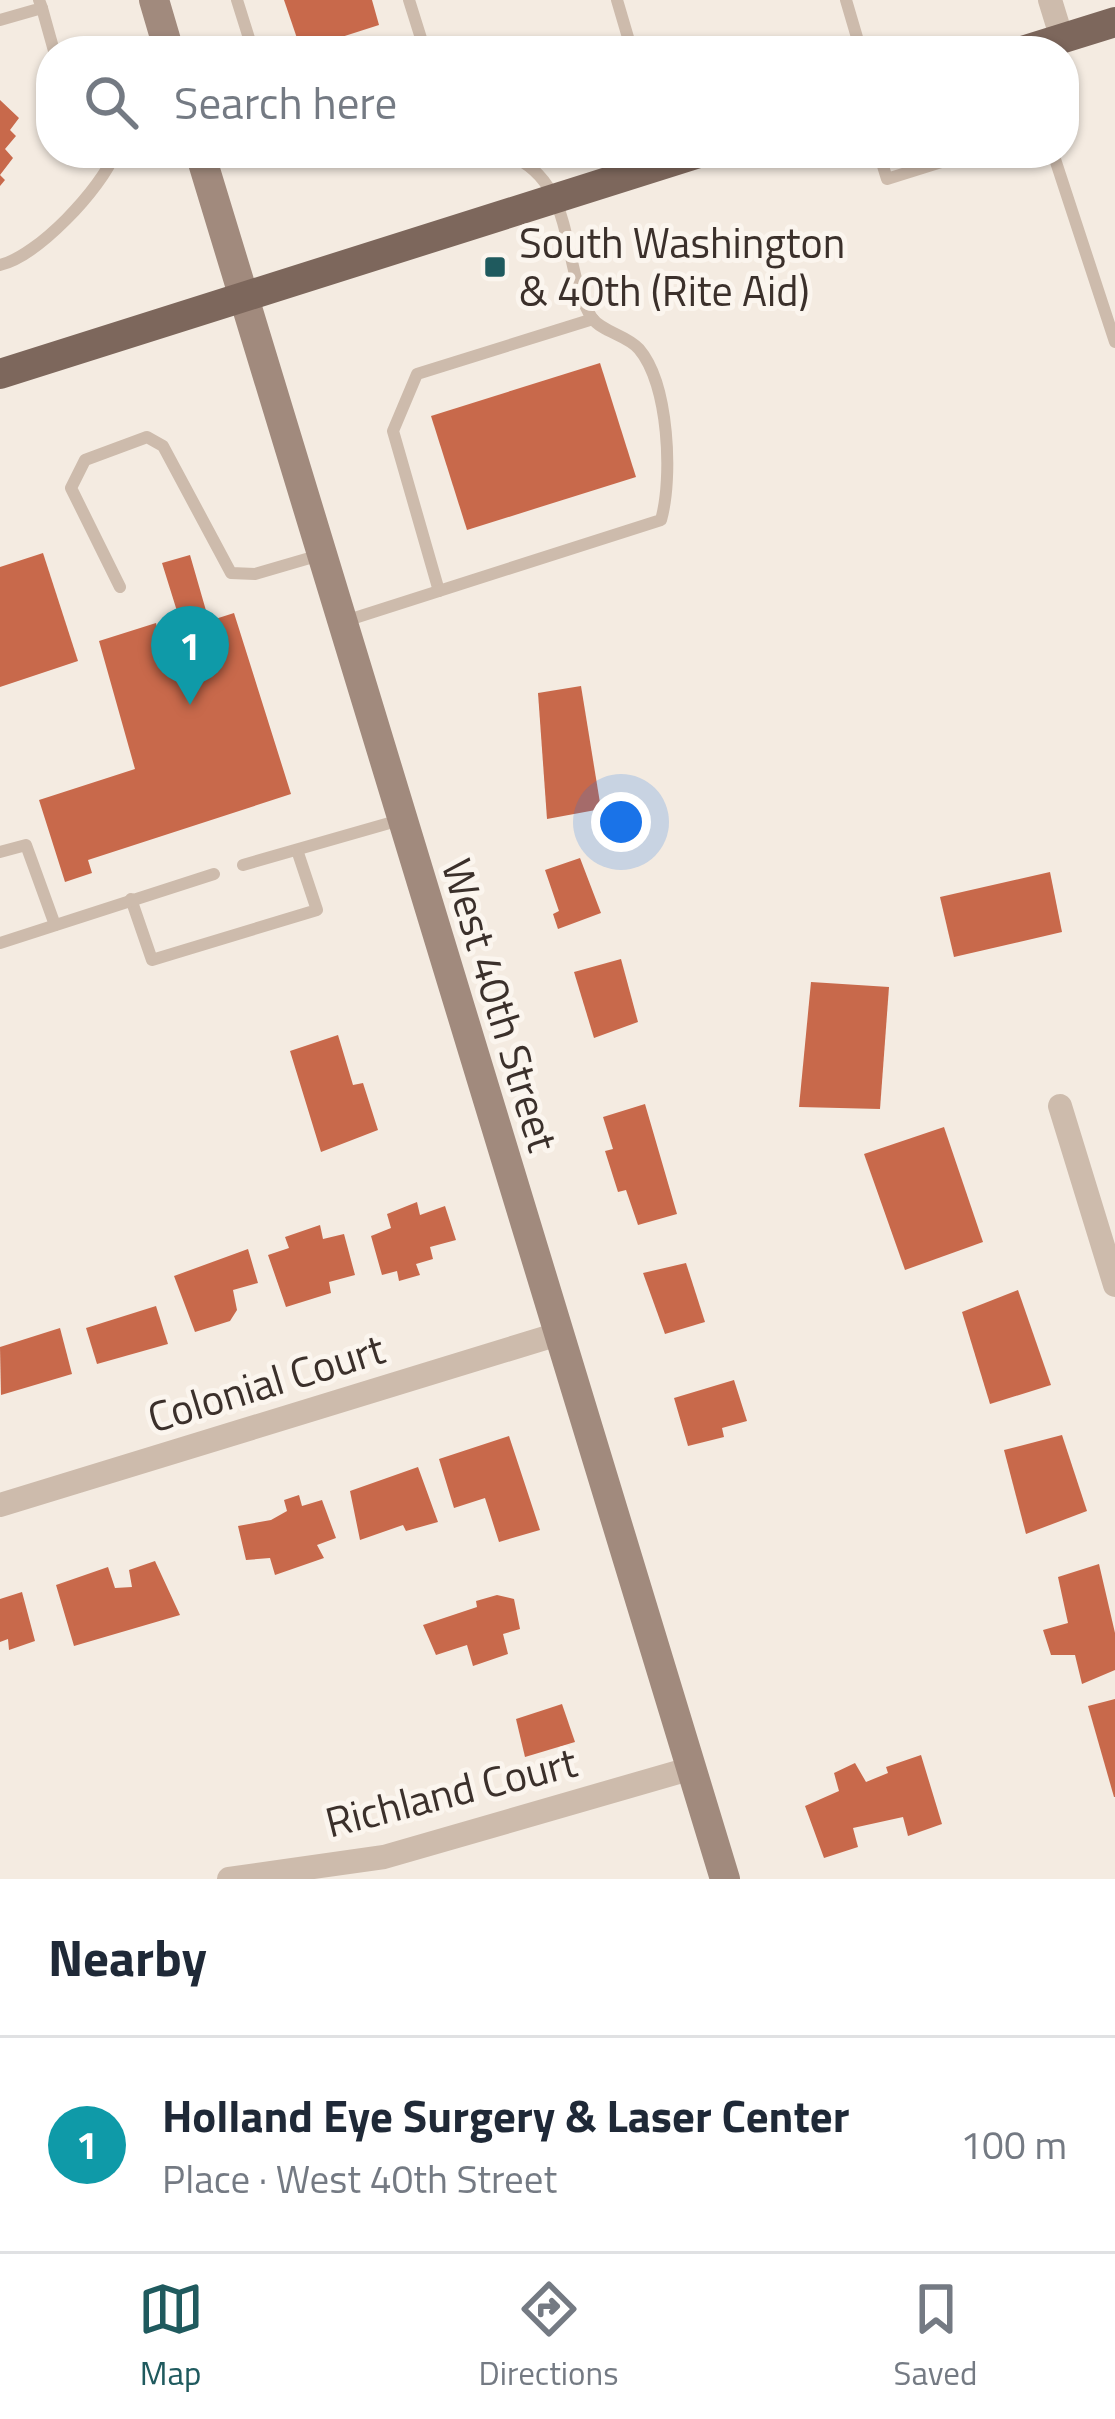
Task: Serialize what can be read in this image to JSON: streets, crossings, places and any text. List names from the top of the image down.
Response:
{
  "streets": {
    "street": ["West 40th Street", "Colonial Court", "Richland Court"]
  },
  "crossings": [
    ["West 40th Street", "Colonial Court"],
    ["West 40th Street", "Richland Court"]
  ],
  "places": {
    "transit": ["South Washington & 40th (Rite Aid)"]
  },
  "page": {
    "search": "Search here",
    "pins": "1",
    "heading": "Nearby",
    "list": [
      {
        "mark": "1",
        "name": "Holland Eye Surgery & Laser Center",
        "note": "Place · West 40th Street",
        "value": "100 m"
      }
    ],
    "nav": ["Map", "Directions", "Saved"]
  }
}
